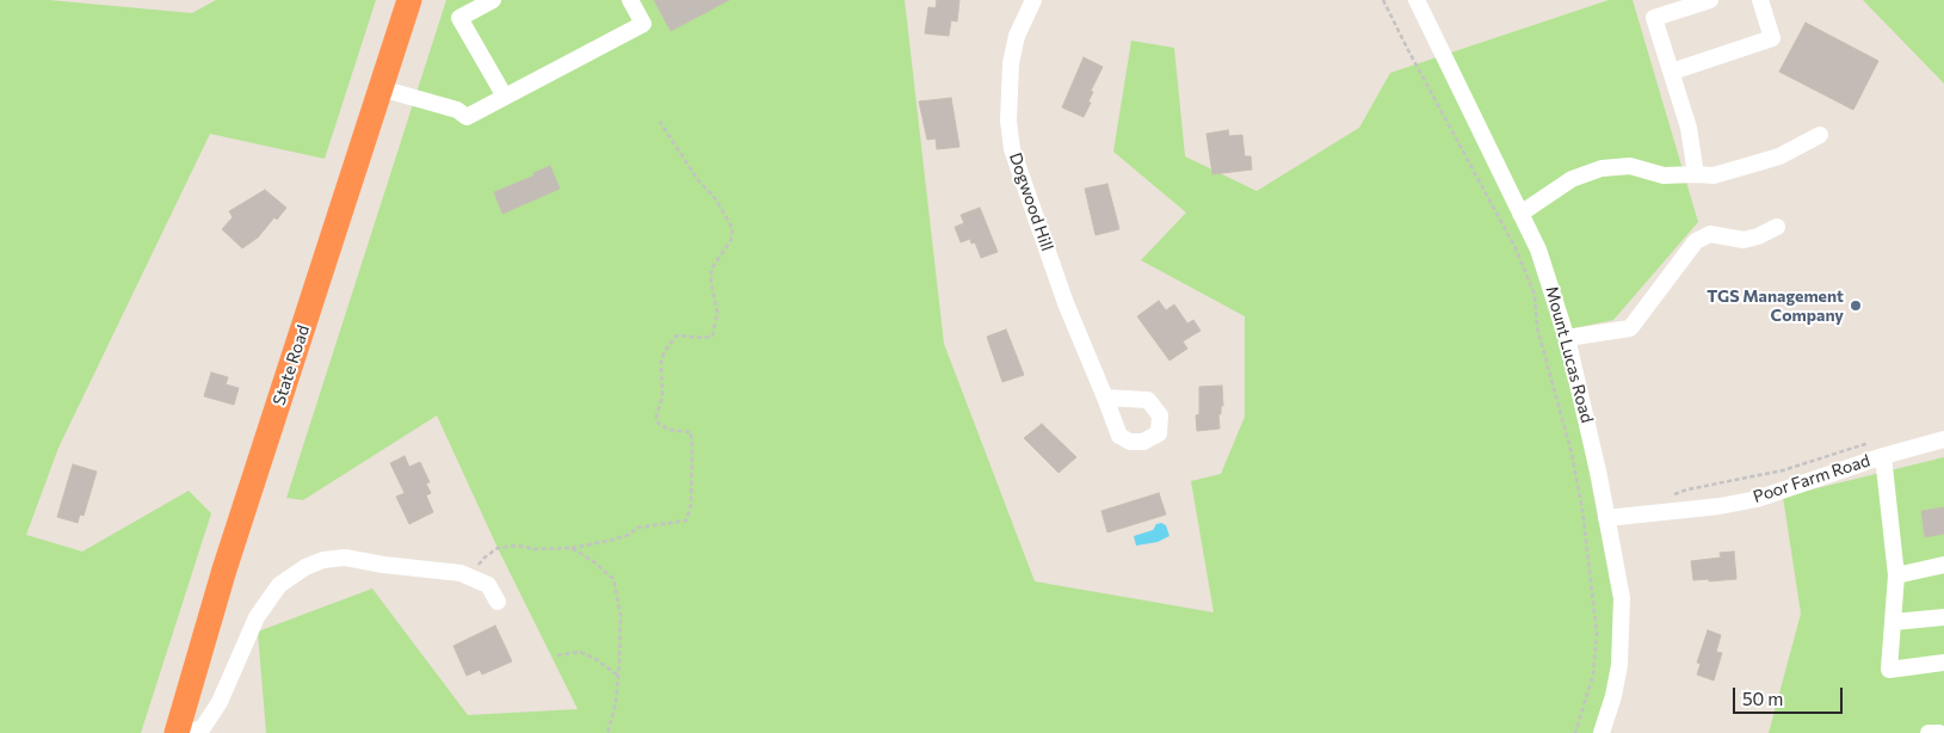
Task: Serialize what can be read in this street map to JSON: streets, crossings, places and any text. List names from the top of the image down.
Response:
{
  "streets": {
    "highway": ["State Road"],
    "street": ["Dogwood Hill", "Mount Lucas Road", "Poor Farm Road"]
  },
  "crossings": [
    ["Mount Lucas Road", "Poor Farm Road"]
  ],
  "places": ["TGS Management Company"],
  "scale_bar": "50 m"
}
